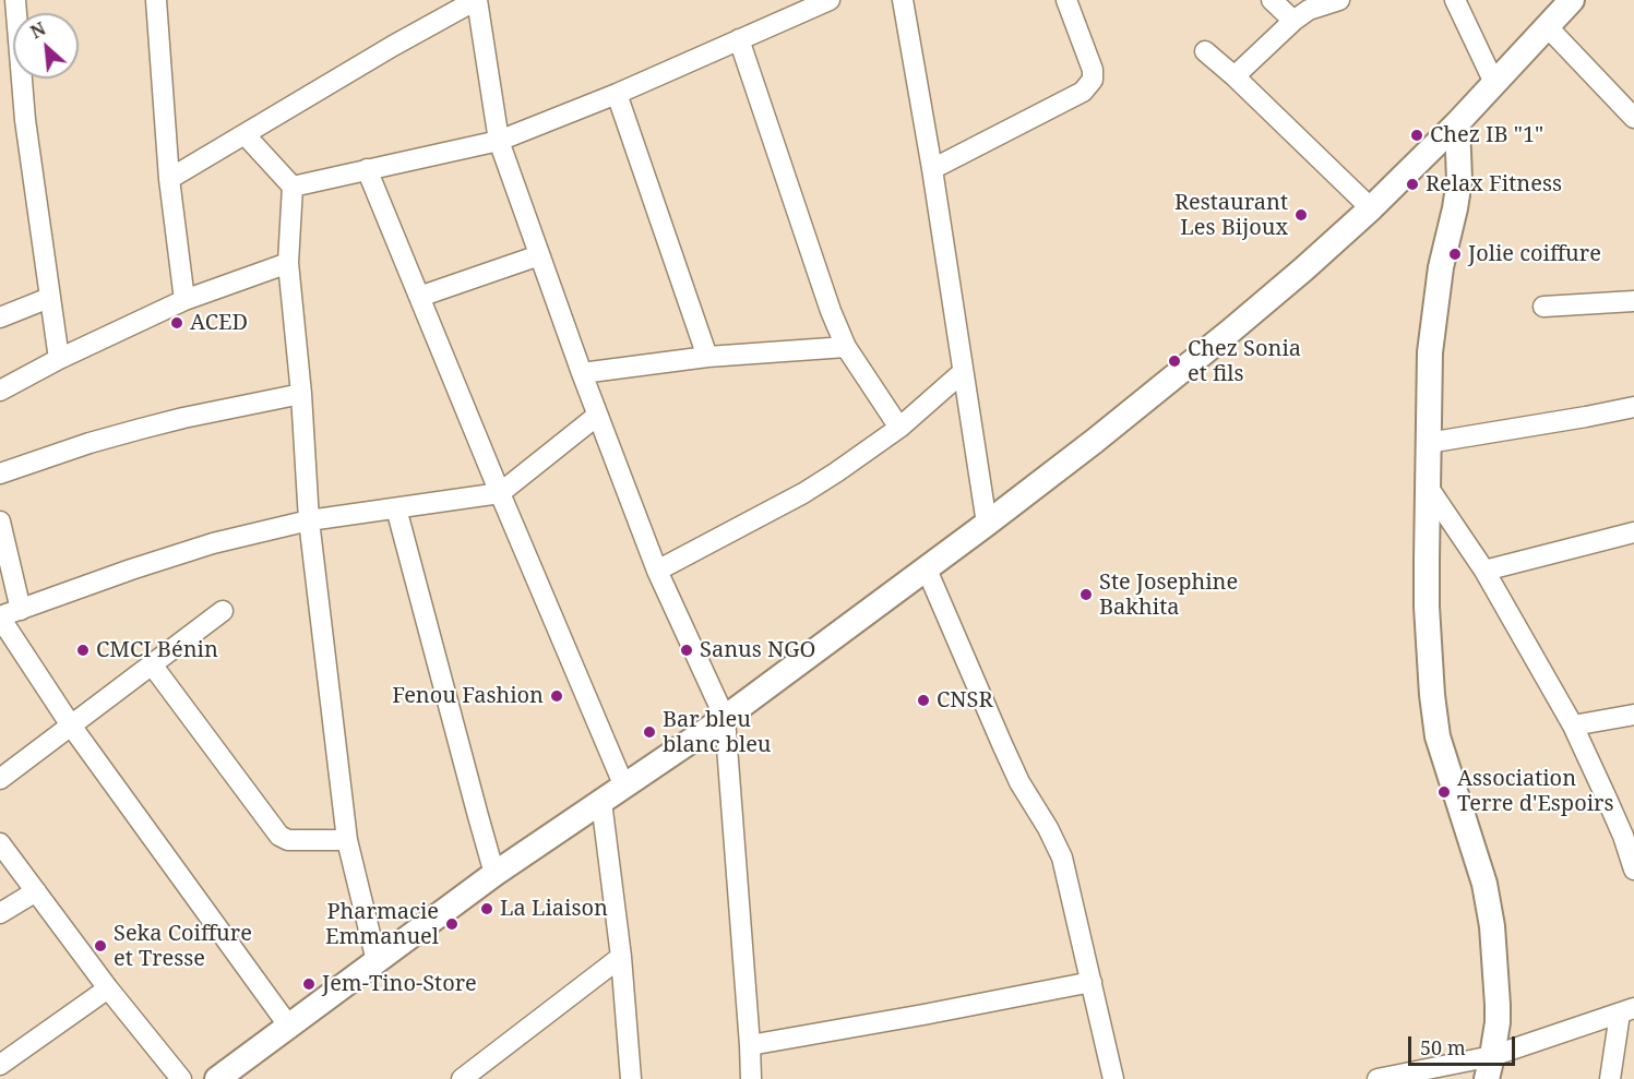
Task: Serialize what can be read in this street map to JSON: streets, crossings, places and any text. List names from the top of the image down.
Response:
{
  "places": [
    "Chez IB \"1\"",
    "Relax Fitness",
    "Restaurant Les Bijoux",
    "Jolie coiffure",
    "ACED",
    "Chez Sonia et fils",
    "Ste Josephine Bakhita",
    "CMCI Bénin",
    "Sanus NGO",
    "Fenou Fashion",
    "CNSR",
    "Bar bleu blanc bleu",
    "Association Terre d'Espoirs",
    "La Liaison",
    "Pharmacie Emmanuel",
    "Seka Coiffure et Tresse",
    "Jem-Tino-Store"
  ],
  "scale_bar": "50 m",
  "north": "top left"
}
